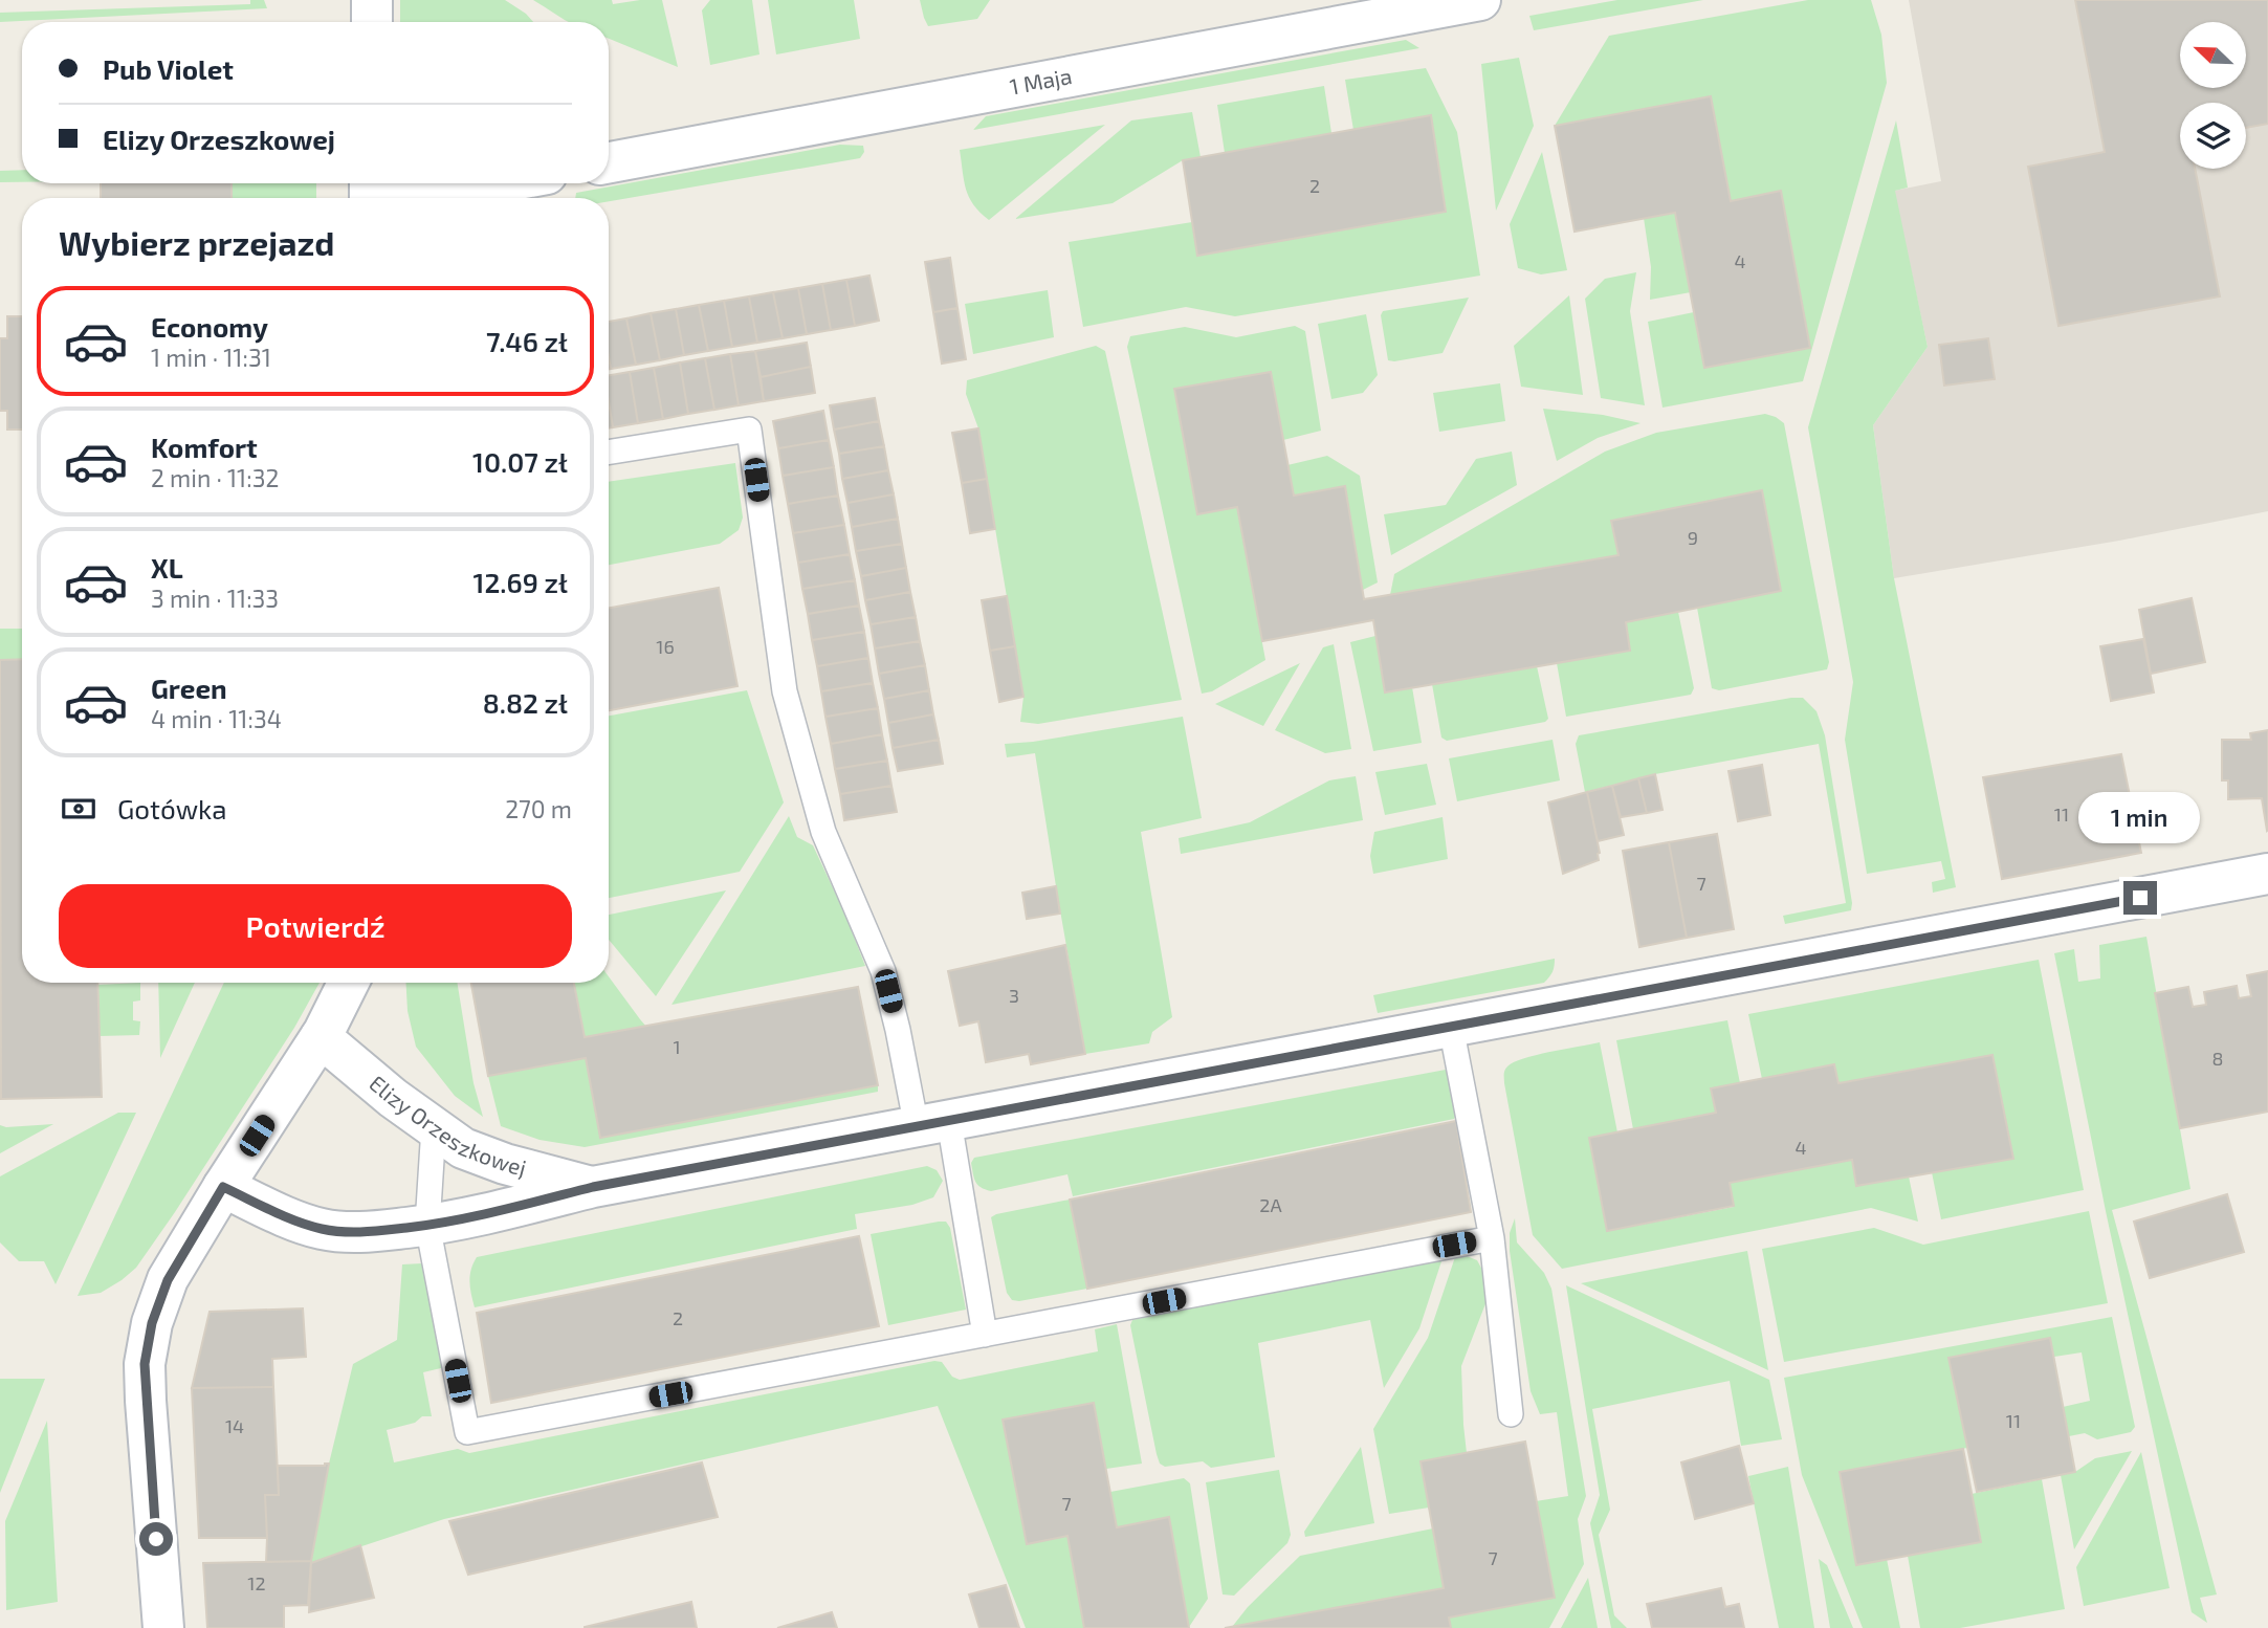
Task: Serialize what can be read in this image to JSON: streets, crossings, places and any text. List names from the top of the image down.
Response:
{
  "streets": {
    "street": ["1 Maja", "Elizy Orzeszkowej"]
  },
  "house_numbers": [
    "2",
    "4",
    "9",
    "16",
    "11",
    "7",
    "3",
    "1",
    "8",
    "4",
    "2A",
    "2",
    "11",
    "14",
    "7",
    "7",
    "12"
  ],
  "north": "top left",
  "page": {
    "banner": ["Pub Violet", "Elizy Orzeszkowej"],
    "heading": "Wybierz przejazd",
    "list": [
      {
        "name": "Economy",
        "note": "1 min · 11:31",
        "value": "7.46 zł"
      },
      {
        "name": "Komfort",
        "note": "2 min · 11:32",
        "value": "10.07 zł"
      },
      {
        "name": "XL",
        "note": "3 min · 11:33",
        "value": "12.69 zł"
      },
      {
        "name": "Green",
        "note": "4 min · 11:34",
        "value": "8.82 zł"
      }
    ],
    "pay": ["Gotówka", "270 m"],
    "bubble": "1 min",
    "buttons": "Potwierdź"
  }
}
